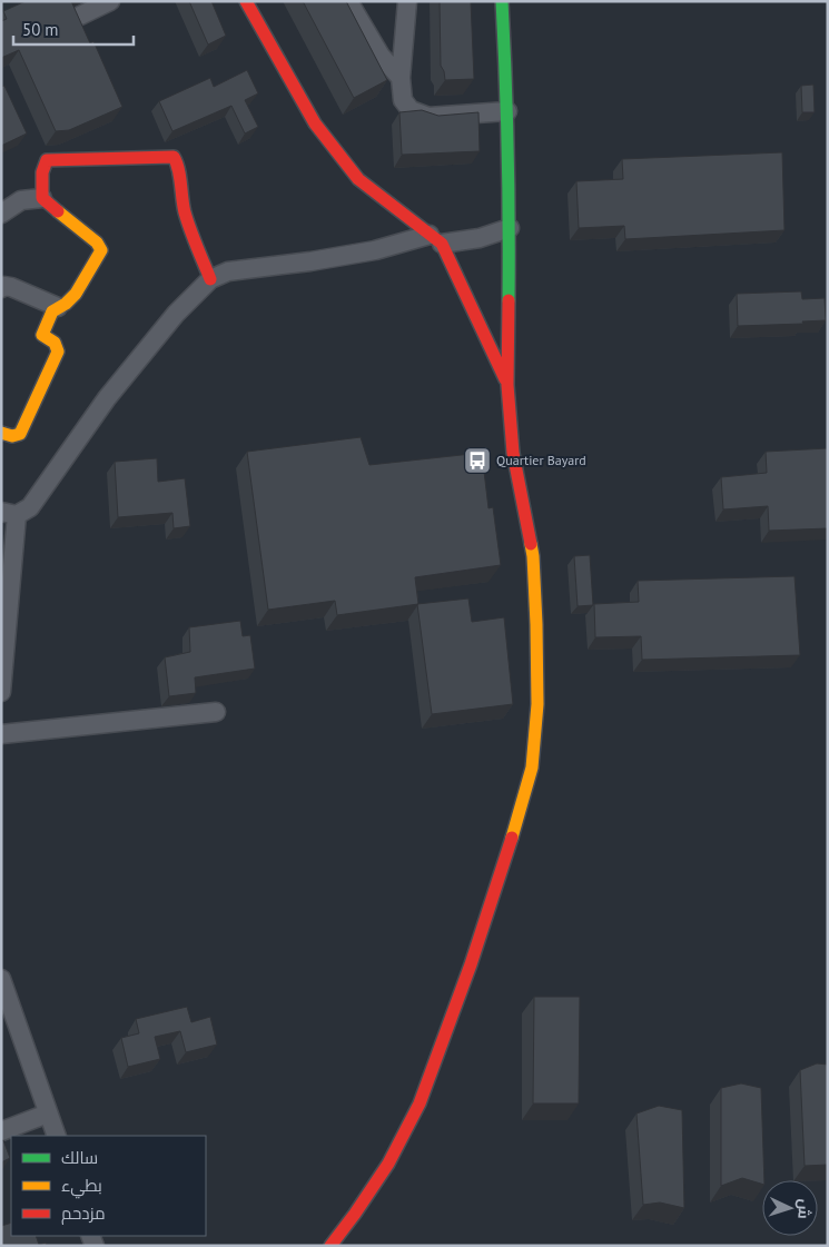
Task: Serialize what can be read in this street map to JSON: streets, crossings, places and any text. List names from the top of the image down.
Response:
{
  "places": {
    "bus stop": ["Quartier Bayard"]
  },
  "legend": ["سالك", "بطيء", "مزدحم"],
  "scale_bar": "50 m",
  "north": "right"
}
